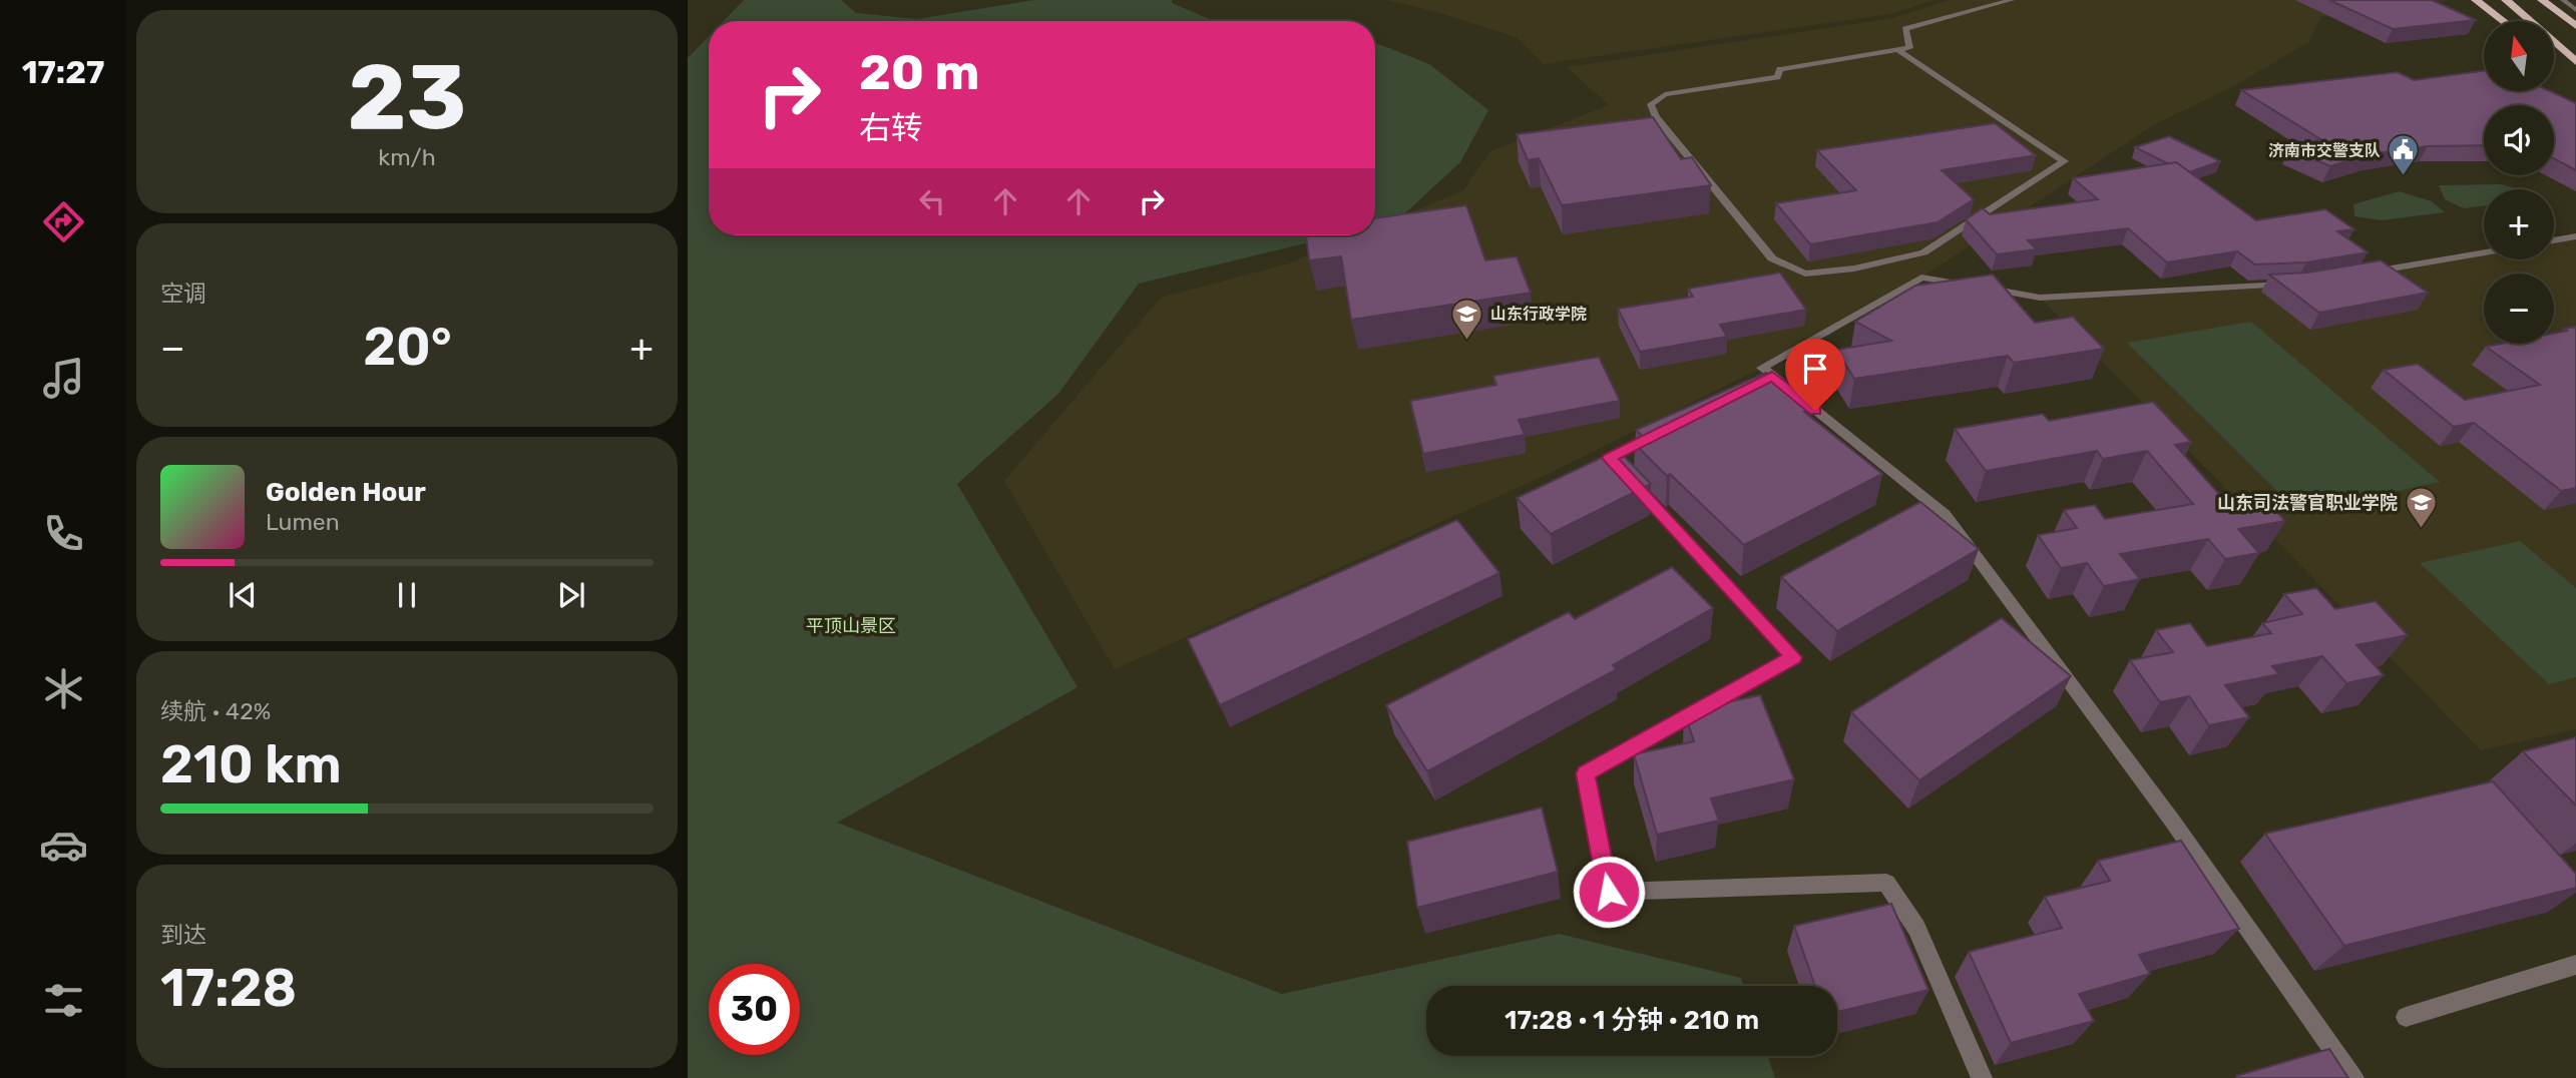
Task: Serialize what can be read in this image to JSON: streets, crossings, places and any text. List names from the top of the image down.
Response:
{
  "parks": ["平顶山景区"],
  "places": {
    "public building": ["济南市交警支队"],
    "school or university": ["山东行政学院", "山东司法警官职业学院"]
  },
  "north": "top",
  "page": {
    "tabs": "17:27",
    "tile": [
      ["23", "km/h"],
      "空调",
      ["续航 · 42%", "210 km"],
      ["到达", "17:28"]
    ],
    "map_buttons": ["+", "−"],
    "turn": ["20 m", "右转"],
    "heat": ["−", "20°", "+"],
    "song": ["Golden Hour", "Lumen"],
    "limit": "30",
    "trip": "17:28 · 1 分钟 · 210 m"
  }
}
